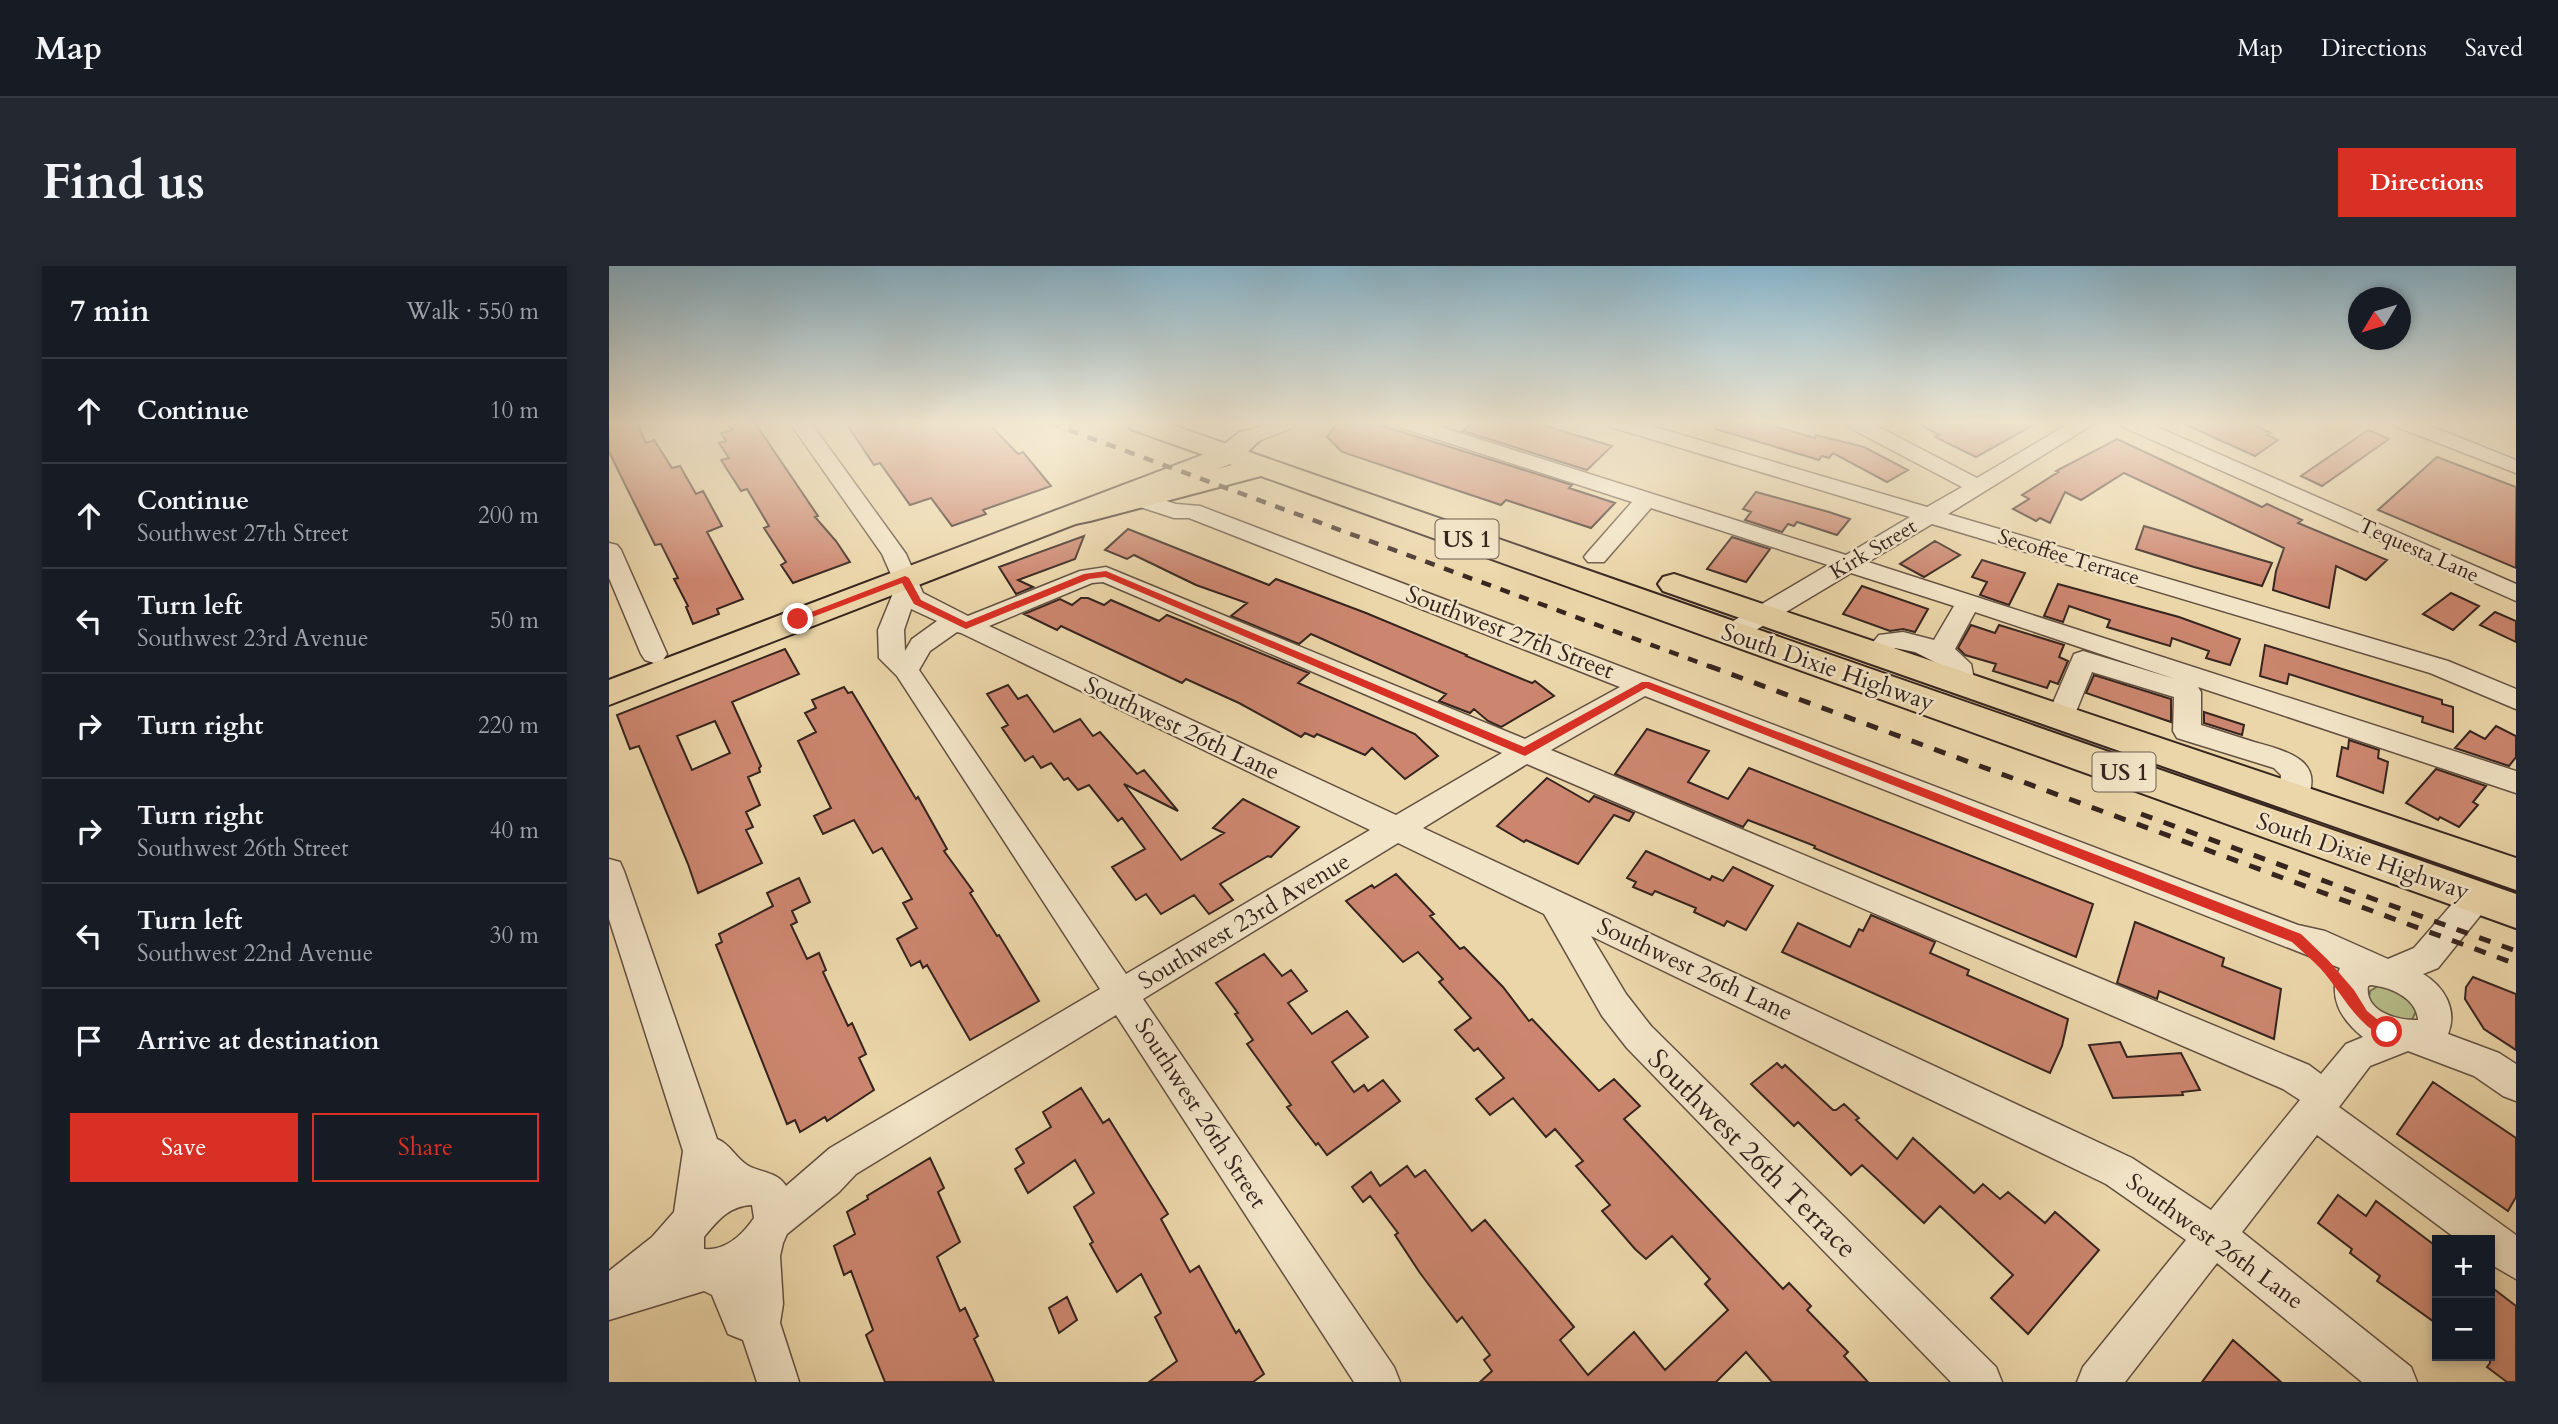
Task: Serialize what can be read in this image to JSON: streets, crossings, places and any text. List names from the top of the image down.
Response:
{
  "streets": {
    "main road": ["US 1", "South Dixie Highway"],
    "street": [
      "Kirk Street",
      "Tequesta Lane",
      "Secoffee Terrace",
      "Southwest 27th Street",
      "Southwest 26th Lane",
      "Southwest 23rd Avenue",
      "Southwest 26th Street",
      "Southwest 26th Terrace"
    ]
  },
  "crossings": [
    ["Kirk Street", "Secoffee Terrace"],
    ["Kirk Street", "South Dixie Highway"],
    ["Southwest 27th Street", "Southwest 23rd Avenue"],
    ["Southwest 26th Lane", "Southwest 23rd Avenue"],
    ["Southwest 26th Lane", "Southwest 26th Terrace"],
    ["Southwest 23rd Avenue", "Southwest 26th Street"]
  ],
  "north": "bottom left",
  "page": {
    "header": "Map",
    "nav": ["Map", "Directions", "Saved"],
    "buttons": [
      "Directions",
      ["Save", "Share"]
    ],
    "title": "Find us",
    "heading": ["7 min", "Walk · 550 m"],
    "list": [
      ["Continue", "10 m"],
      ["Continue", "Southwest 27th Street", "200 m"],
      ["Turn left", "Southwest 23rd Avenue", "50 m"],
      ["Turn right", "220 m"],
      ["Turn right", "Southwest 26th Street", "40 m"],
      ["Turn left", "Southwest 22nd Avenue", "30 m"],
      "Arrive at destination"
    ],
    "map_buttons": ["+", "−"]
  }
}
